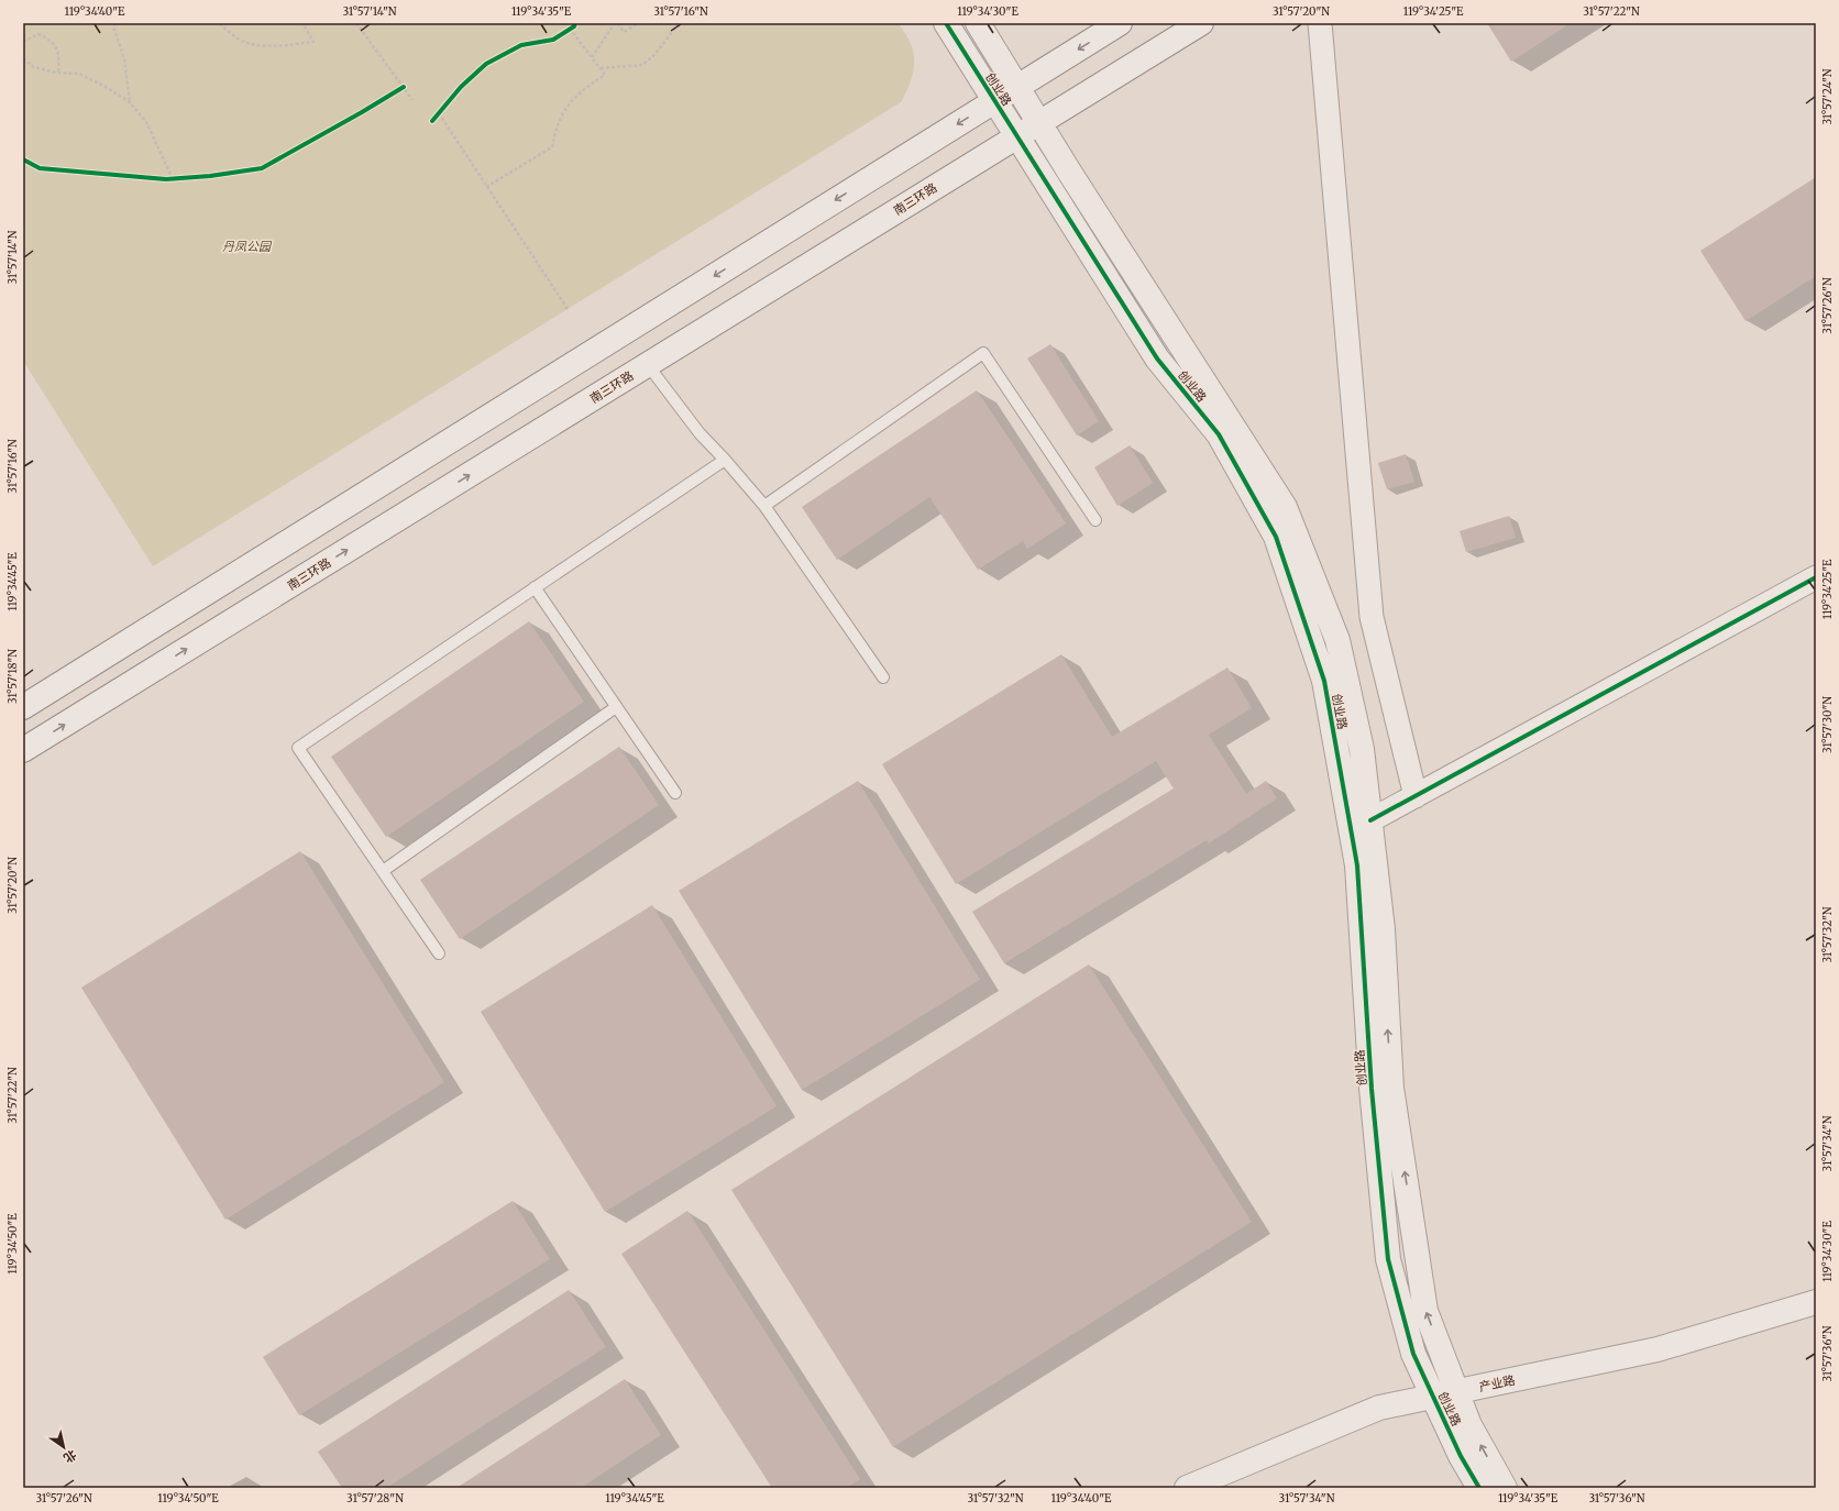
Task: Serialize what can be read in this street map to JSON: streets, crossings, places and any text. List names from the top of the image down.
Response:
{
  "streets": {
    "street": ["创业路", "南三环路", "产业路"]
  },
  "crossings": [
    ["创业路", "南三环路"],
    ["创业路", "产业路"]
  ],
  "parks": ["丹凤公园"],
  "north": "bottom right",
  "coordinates": [
    "119°34'40\"E",
    "31°57'14\"N",
    "119°34'35\"E",
    "31°57'16\"N",
    "119°34'30\"E",
    "31°57'20\"N",
    "119°34'25\"E",
    "31°57'22\"N",
    "31°57'24\"N",
    "31°57'26\"N",
    "119°34'45\"E",
    "31°57'18\"N",
    "31°57'30\"N",
    "31°57'32\"N",
    "31°57'34\"N",
    "119°34'50\"E",
    "31°57'36\"N",
    "31°57'28\"N"
  ]
}
